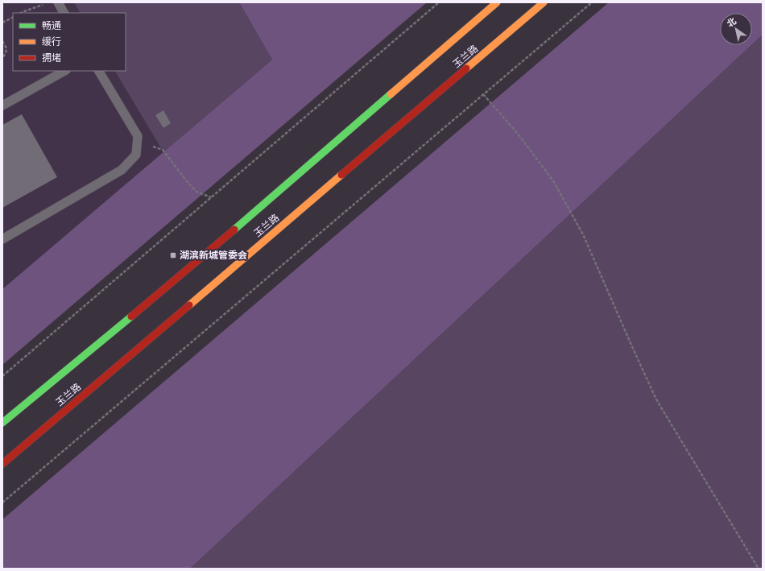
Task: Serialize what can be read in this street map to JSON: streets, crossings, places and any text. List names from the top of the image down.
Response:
{
  "streets": {
    "street": ["玉兰路"]
  },
  "places": {
    "transit": ["湖滨新城管委会"]
  },
  "legend": ["畅通", "缓行", "拥堵"],
  "north": "top left"
}
